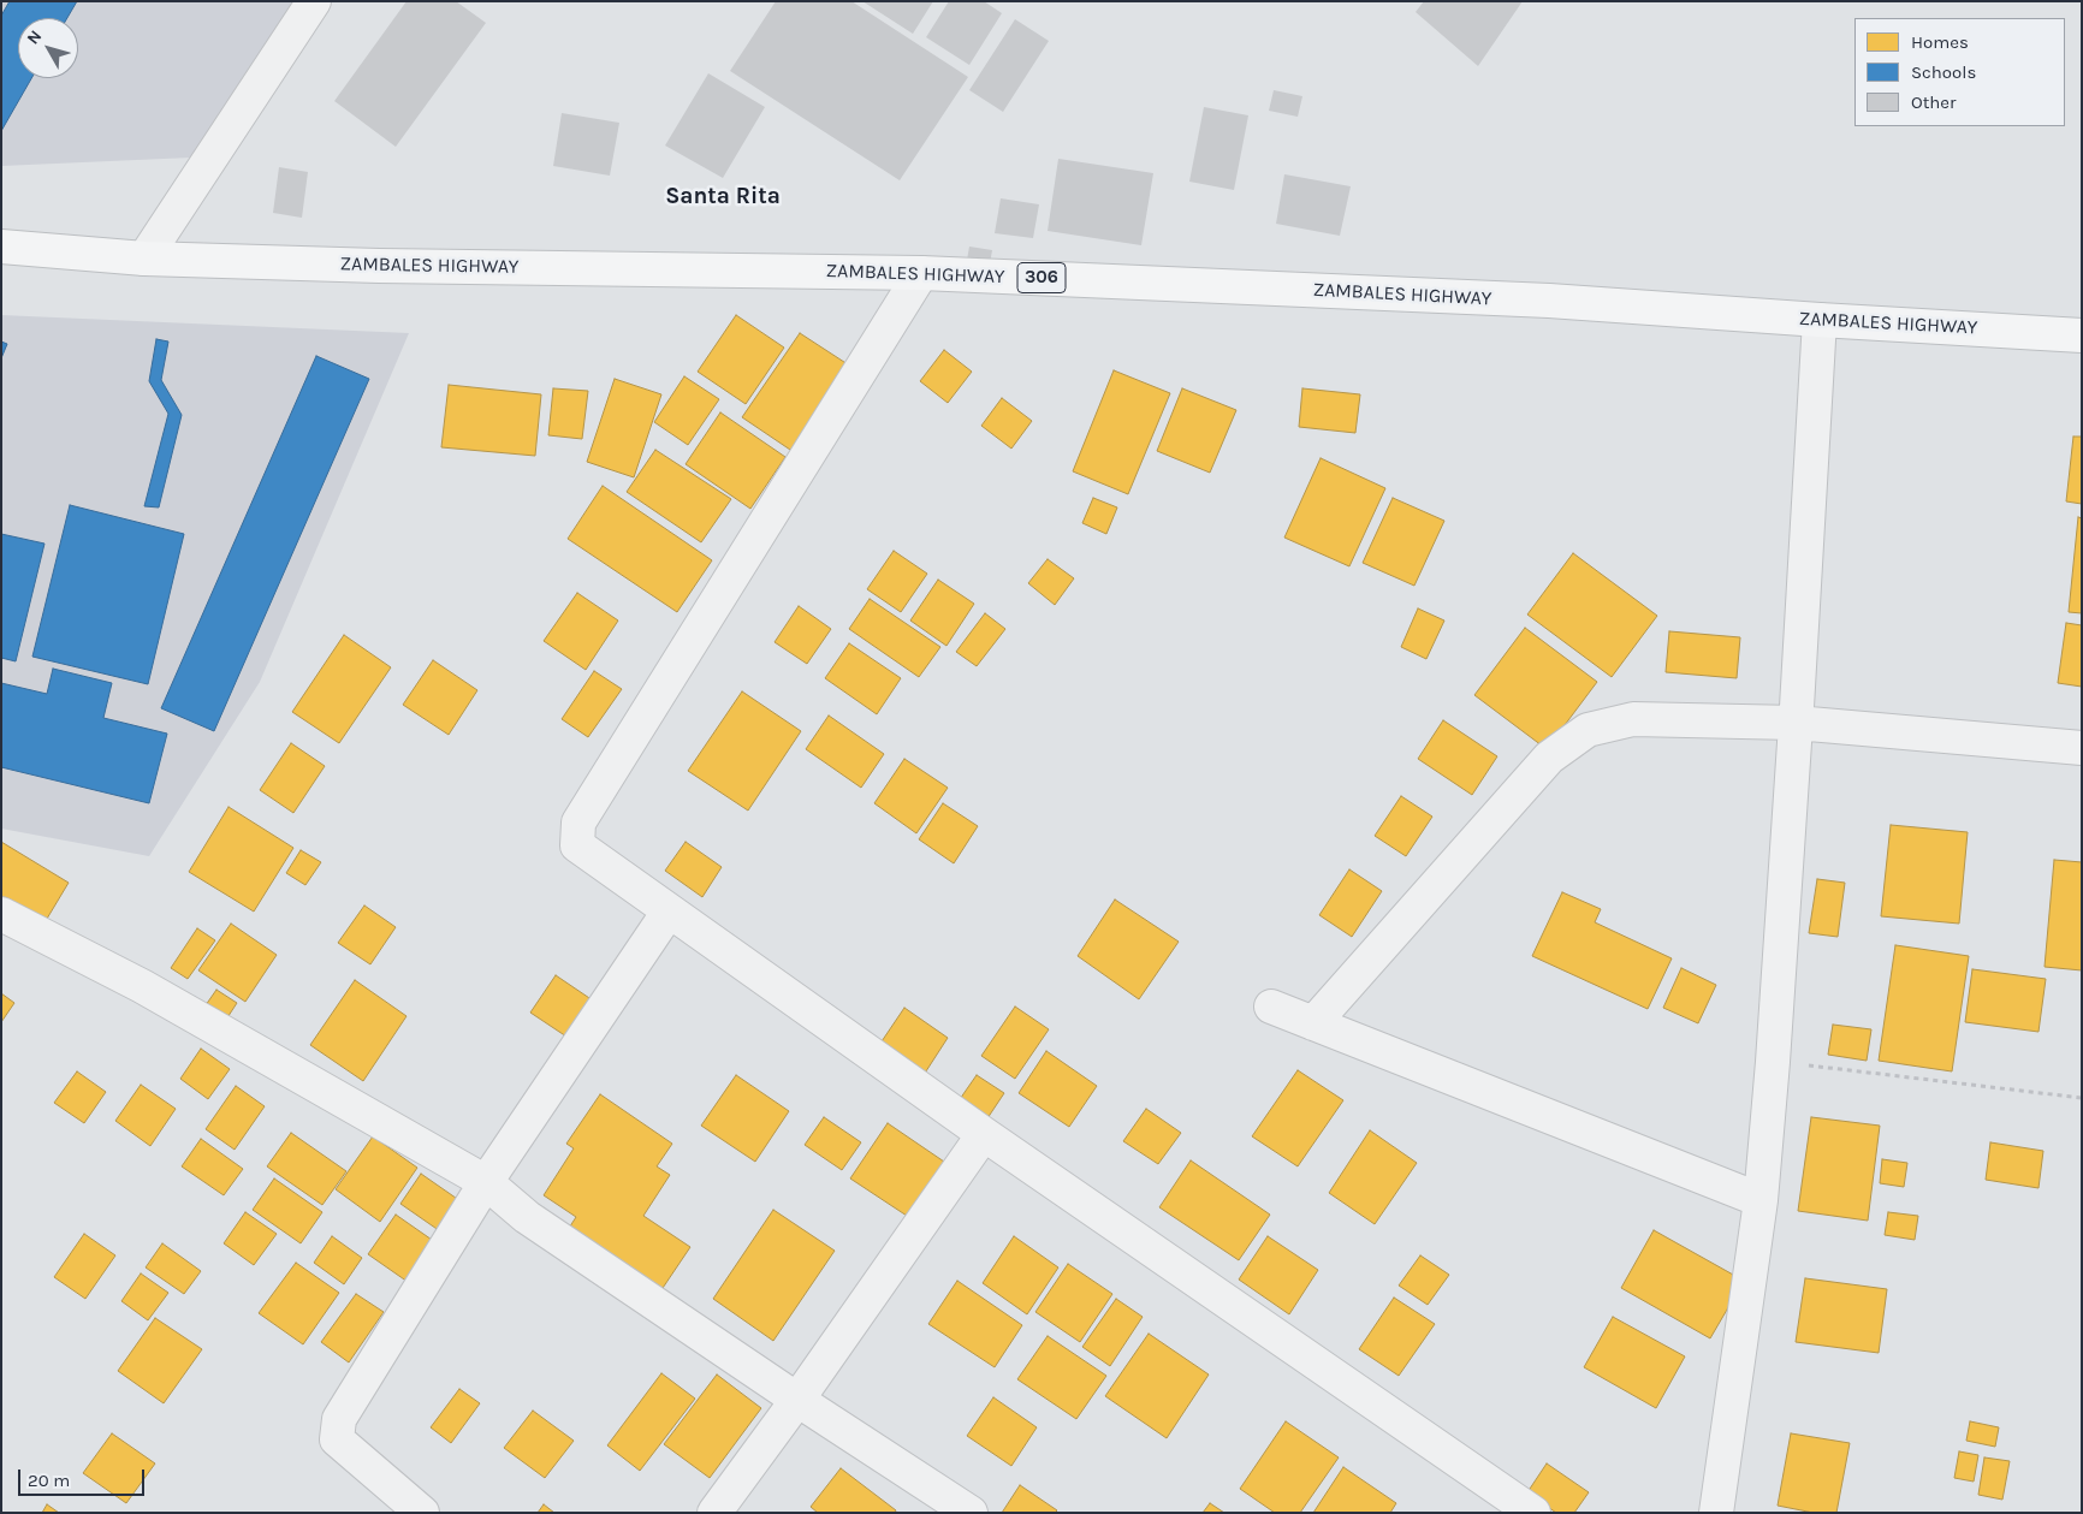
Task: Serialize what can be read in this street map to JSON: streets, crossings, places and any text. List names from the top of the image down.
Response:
{
  "streets": {
    "main road": ["ZAMBALES HIGHWAY", "306"]
  },
  "districts": ["Santa Rita"],
  "legend": ["Homes", "Schools", "Other"],
  "scale_bar": "20 m",
  "north": "top left"
}
